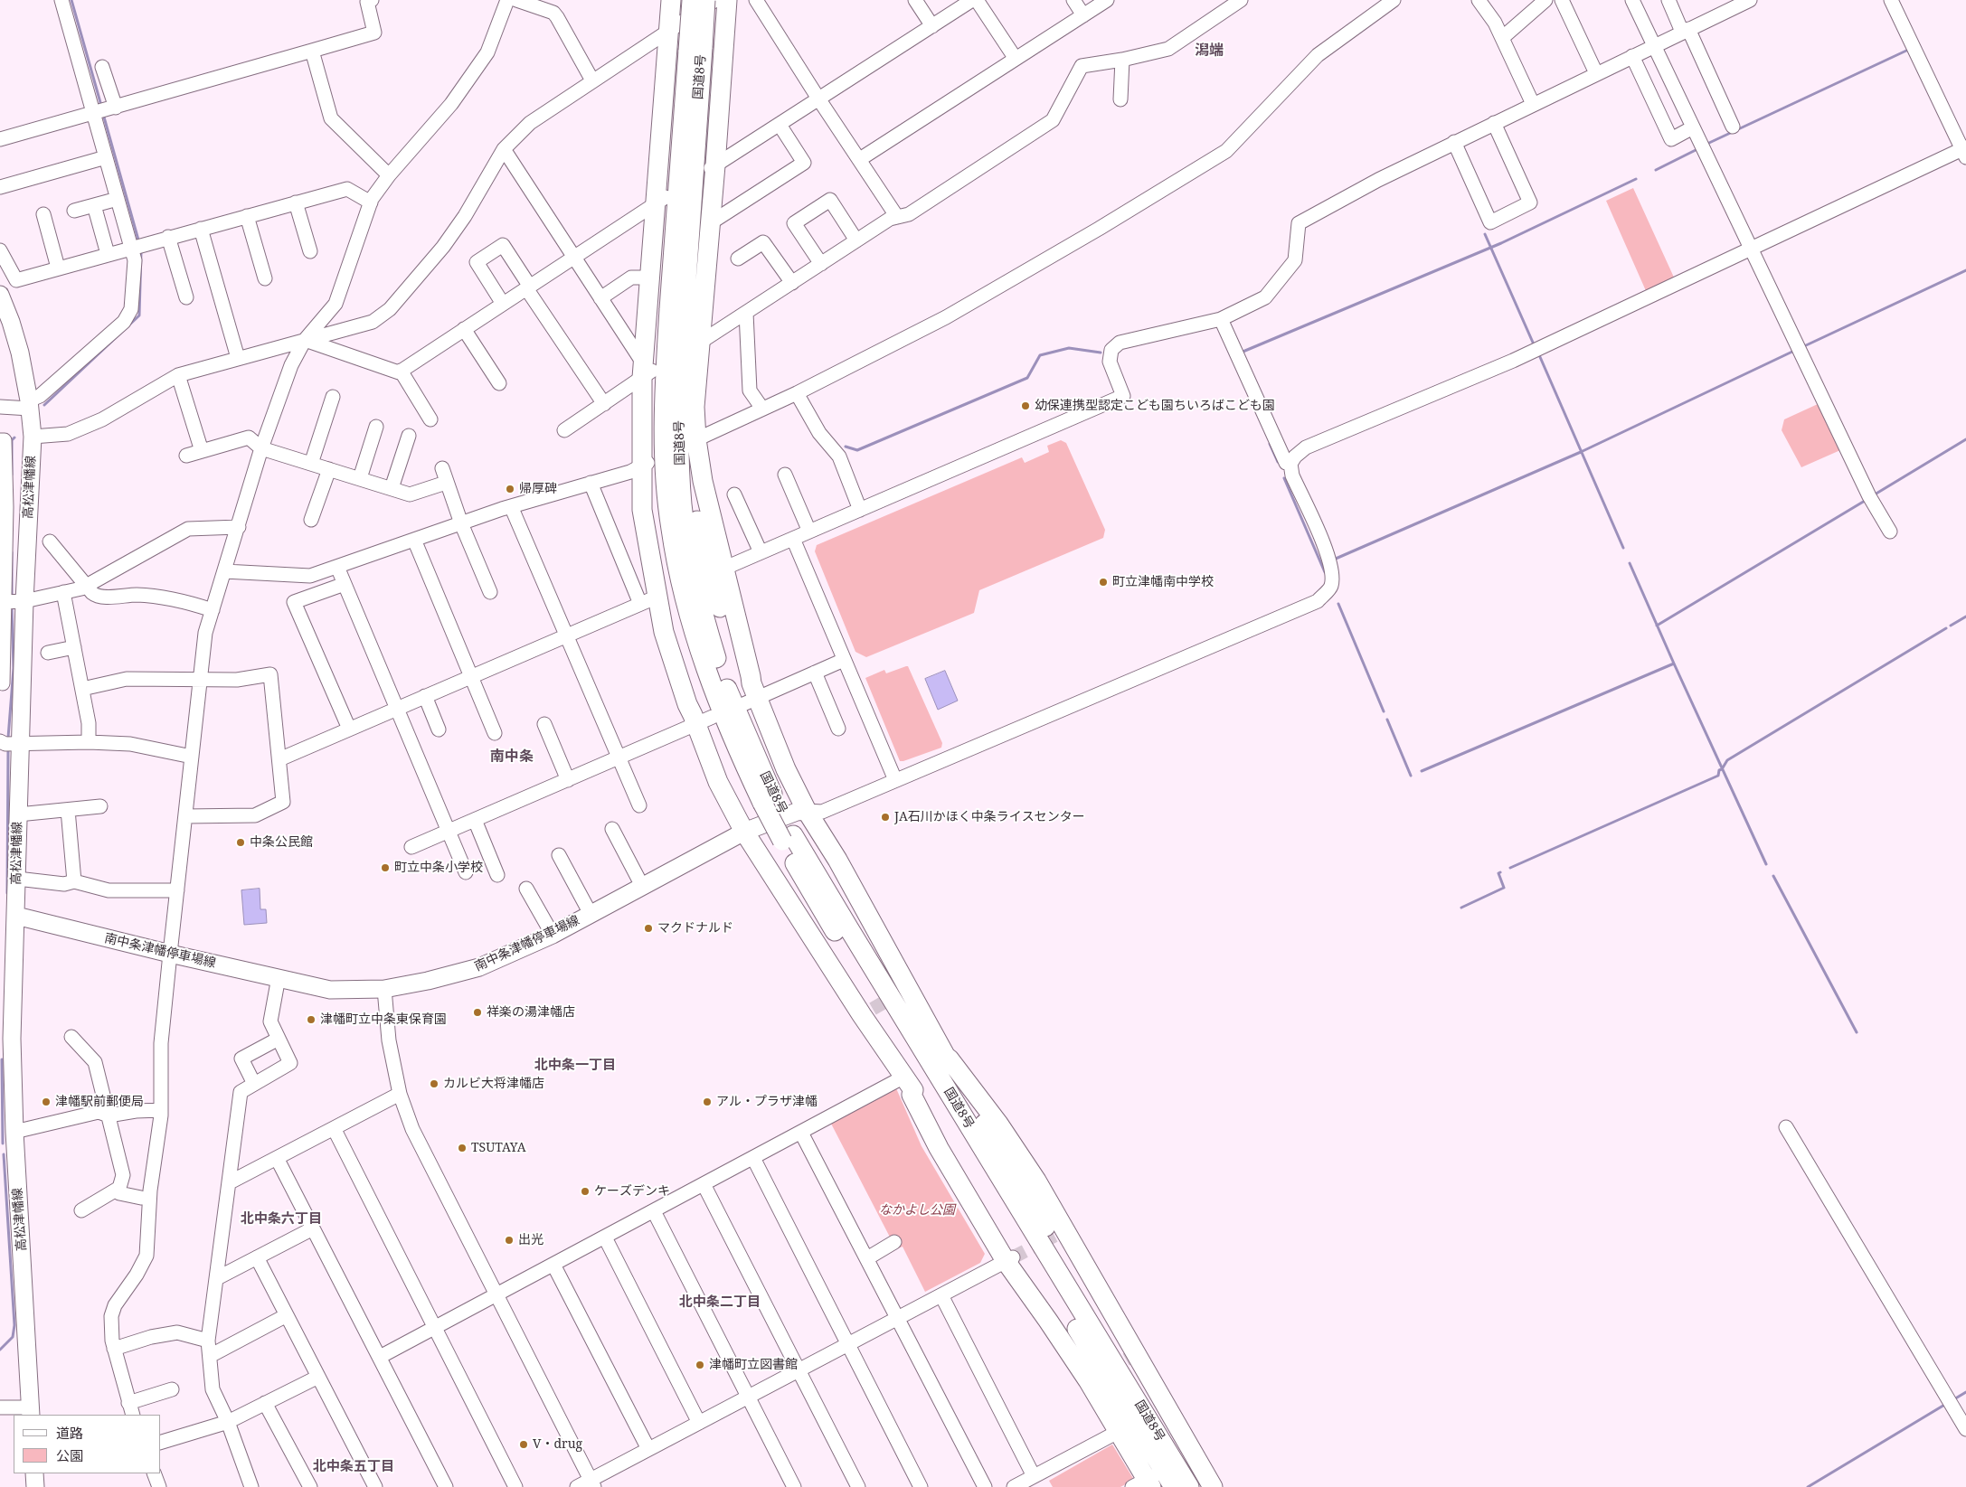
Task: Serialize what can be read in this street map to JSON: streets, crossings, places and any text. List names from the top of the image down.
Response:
{
  "streets": {
    "highway": ["国道8号"],
    "main road": ["高松津幡線", "南中条津幡停車場線"]
  },
  "crossings": [
    ["高松津幡線", "南中条津幡停車場線"]
  ],
  "districts": [
    "潟端",
    "南中条",
    "北中条一丁目",
    "北中条六丁目",
    "北中条二丁目",
    "北中条五丁目"
  ],
  "parks": ["なかよし公園"],
  "places": [
    "幼保連携型認定こども園ちいろばこども園",
    "帰厚碑",
    "町立津幡南中学校",
    "JA石川かほく中条ライスセンター",
    "中条公民館",
    "町立中条小学校",
    "マクドナルド",
    "祥楽の湯津幡店",
    "津幡町立中条東保育園",
    "カルビ大将津幡店",
    "津幡駅前郵便局",
    "アル・プラザ津幡",
    "TSUTAYA",
    "ケーズデンキ",
    "出光",
    "津幡町立図書館",
    "V・drug"
  ],
  "legend": ["道路", "公園"]
}
